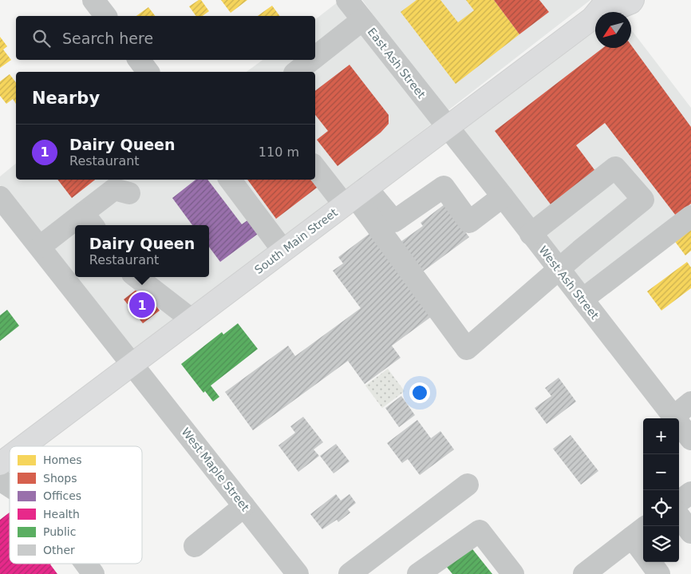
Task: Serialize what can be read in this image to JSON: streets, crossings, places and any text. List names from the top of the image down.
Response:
{
  "streets": {
    "main road": ["South Main Street"],
    "street": ["East Ash Street", "West Ash Street", "West Maple Street"]
  },
  "crossings": [
    ["East Ash Street", "South Main Street"],
    ["East Ash Street", "West Ash Street"],
    ["South Main Street", "West Ash Street"],
    ["South Main Street", "West Maple Street"]
  ],
  "legend": [
    "Homes",
    "Shops",
    "Offices",
    "Health",
    "Public",
    "Other"
  ],
  "north": "bottom left",
  "page": {
    "search": "Search here",
    "heading": "Nearby",
    "list": [
      {
        "mark": "1",
        "name": "Dairy Queen",
        "note": "Restaurant",
        "value": "110 m"
      }
    ],
    "popup": ["Dairy Queen", "Restaurant"],
    "pins": "1",
    "map_buttons": ["+", "−"]
  }
}
